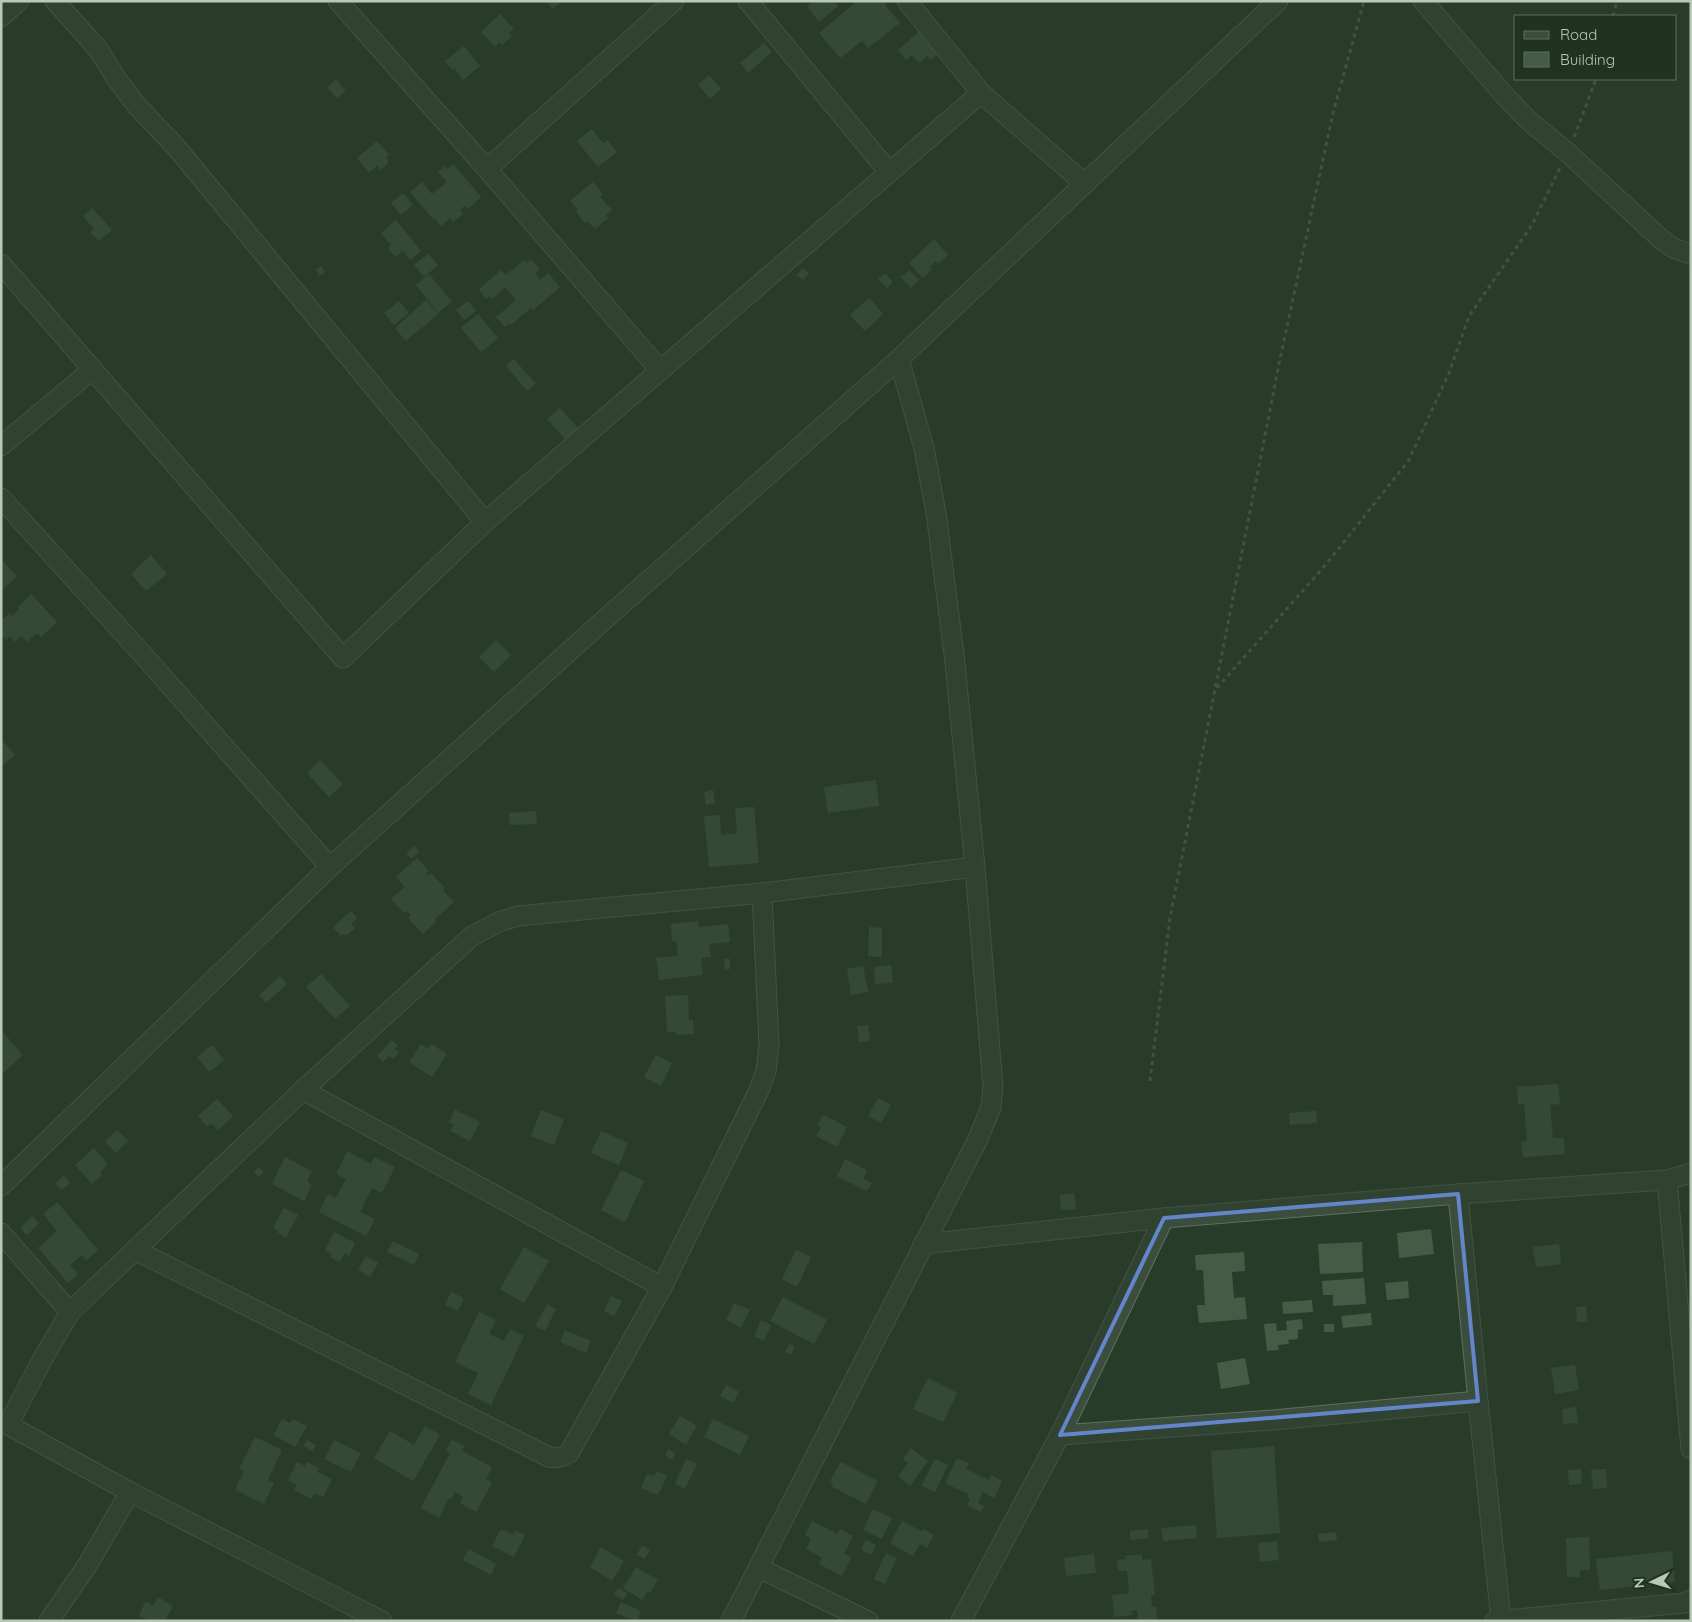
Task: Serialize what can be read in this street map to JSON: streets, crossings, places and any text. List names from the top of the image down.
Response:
{
  "legend": ["Road", "Building"],
  "north": "left"
}
